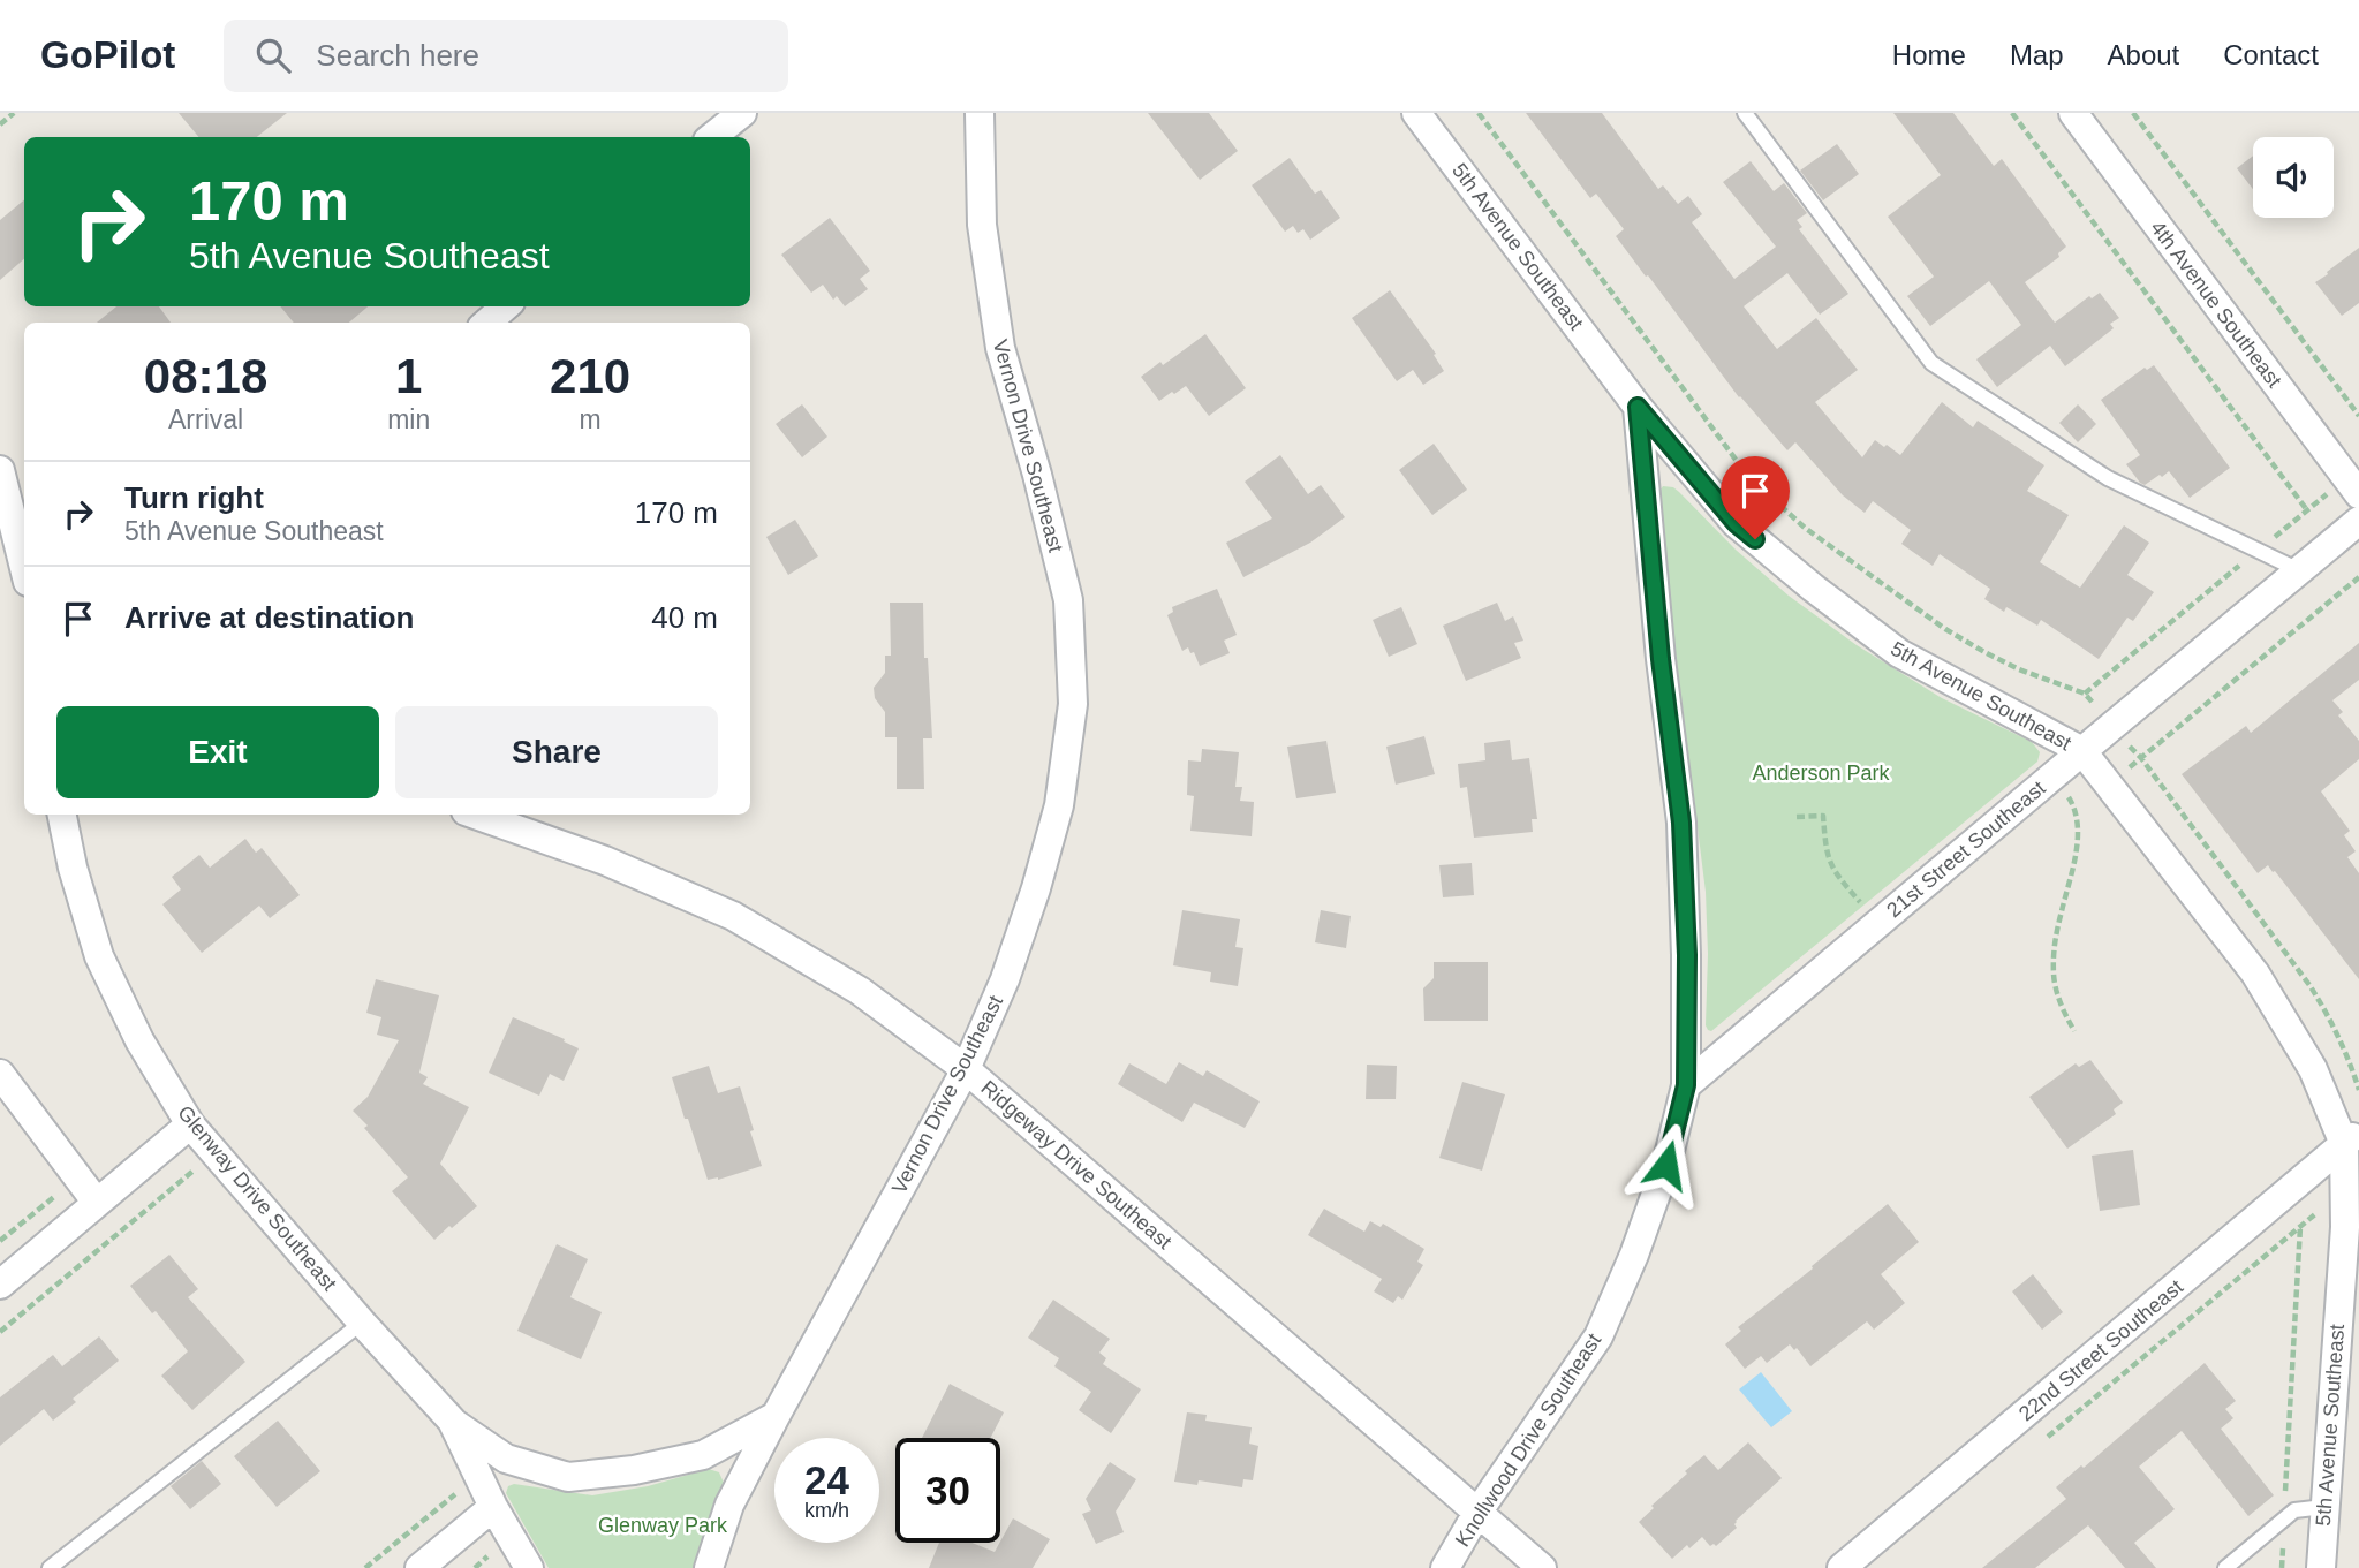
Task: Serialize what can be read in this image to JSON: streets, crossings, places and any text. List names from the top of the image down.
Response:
{
  "streets": {
    "street": [
      "5th Avenue Southeast",
      "4th Avenue Southeast",
      "Vernon Drive Southeast",
      "21st Street Southeast",
      "Ridgeway Drive Southeast",
      "Glenway Drive Southeast",
      "22nd Street Southeast",
      "Knollwood Drive Southeast"
    ]
  },
  "crossings": [
    ["5th Avenue Southeast", "21st Street Southeast"],
    ["5th Avenue Southeast", "22nd Street Southeast"],
    ["5th Avenue Southeast", "Knollwood Drive Southeast"],
    ["Vernon Drive Southeast", "Ridgeway Drive Southeast"],
    ["Vernon Drive Southeast", "Glenway Drive Southeast"],
    ["21st Street Southeast", "Knollwood Drive Southeast"],
    ["Ridgeway Drive Southeast", "Knollwood Drive Southeast"]
  ],
  "parks": ["Anderson Park", "Glenway Park"],
  "page": {
    "header": "GoPilot",
    "search": "Search here",
    "nav": [
      "Home",
      "Map",
      "About",
      "Contact"
    ],
    "turn": ["170 m", "5th Avenue Southeast"],
    "eta": [
      "08:18",
      "Arrival",
      "1",
      "min",
      "210",
      "m"
    ],
    "list": [
      {
        "name": "Turn right",
        "note": "5th Avenue Southeast",
        "value": "170 m"
      },
      {
        "name": "Arrive at destination",
        "value": "40 m"
      }
    ],
    "buttons": ["Exit", "Share"],
    "speed": "24 km/h",
    "limit": "30"
  }
}
